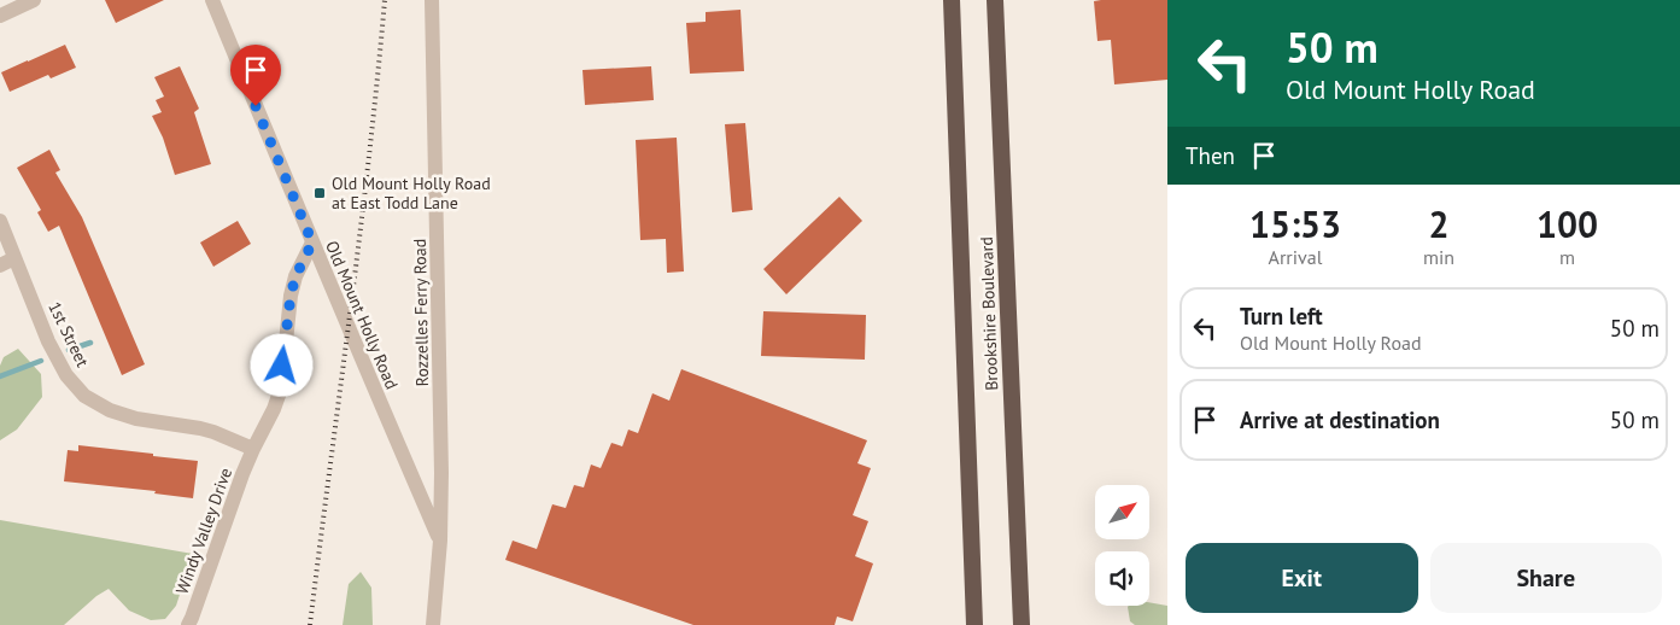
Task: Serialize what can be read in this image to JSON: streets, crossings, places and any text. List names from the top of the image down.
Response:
{
  "streets": {
    "highway": ["Brookshire Boulevard"],
    "street": [
      "Rozzelles Ferry Road",
      "Old Mount Holly Road",
      "1st Street",
      "Windy Valley Drive"
    ]
  },
  "crossings": [
    ["Rozzelles Ferry Road", "Old Mount Holly Road"],
    ["Old Mount Holly Road", "Windy Valley Drive"],
    ["1st Street", "Windy Valley Drive"]
  ],
  "places": {
    "transit": ["Old Mount Holly Road at East Todd Lane"]
  },
  "north": "top right",
  "page": {
    "turn": ["50 m", "Old Mount Holly Road"],
    "then": "Then",
    "eta": [
      "15:53",
      "Arrival",
      "2",
      "min",
      "100",
      "m"
    ],
    "list": [
      {
        "name": "Turn left",
        "note": "Old Mount Holly Road",
        "value": "50 m"
      },
      {
        "name": "Arrive at destination",
        "value": "50 m"
      }
    ],
    "buttons": ["Exit", "Share"]
  }
}
